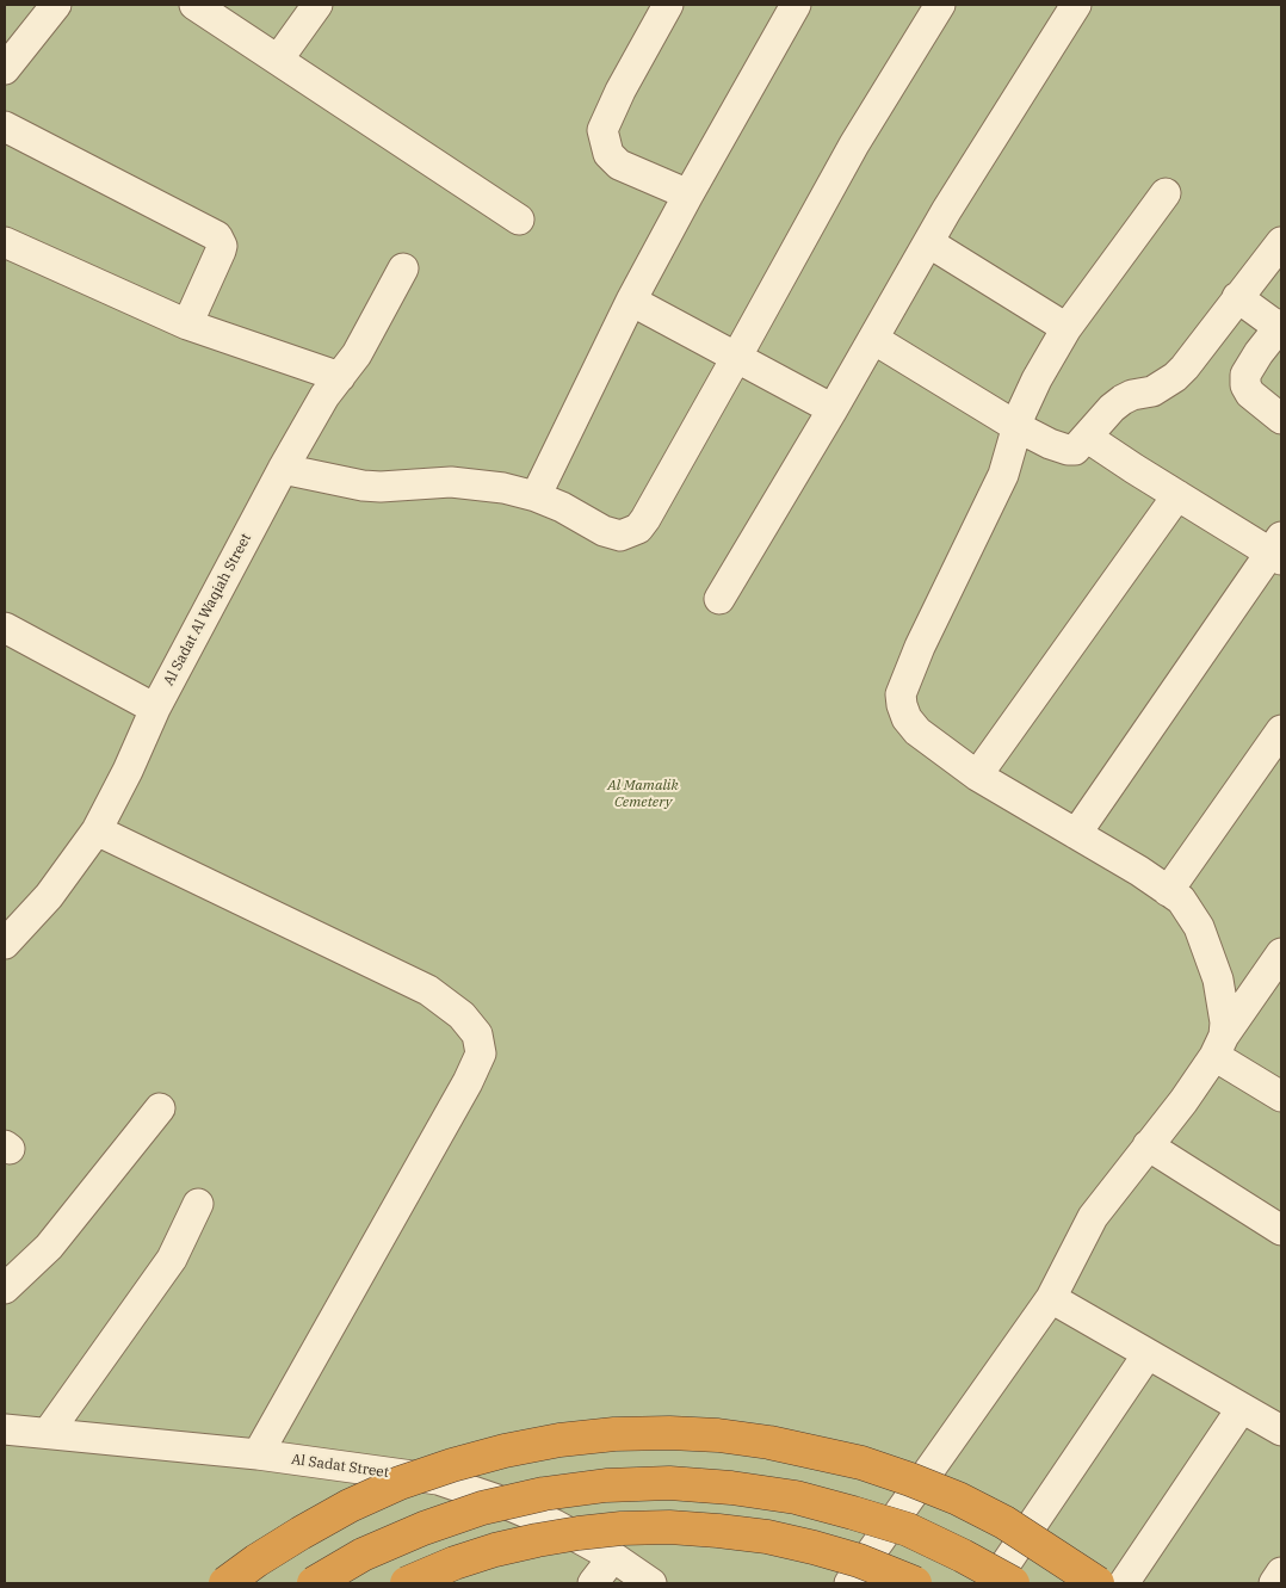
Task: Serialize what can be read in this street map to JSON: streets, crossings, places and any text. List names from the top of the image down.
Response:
{
  "streets": {
    "street": ["Al Sadat Al Waqiah Street", "Al Sadat Street"]
  },
  "parks": ["Al Mamalik Cemetery"]
}
